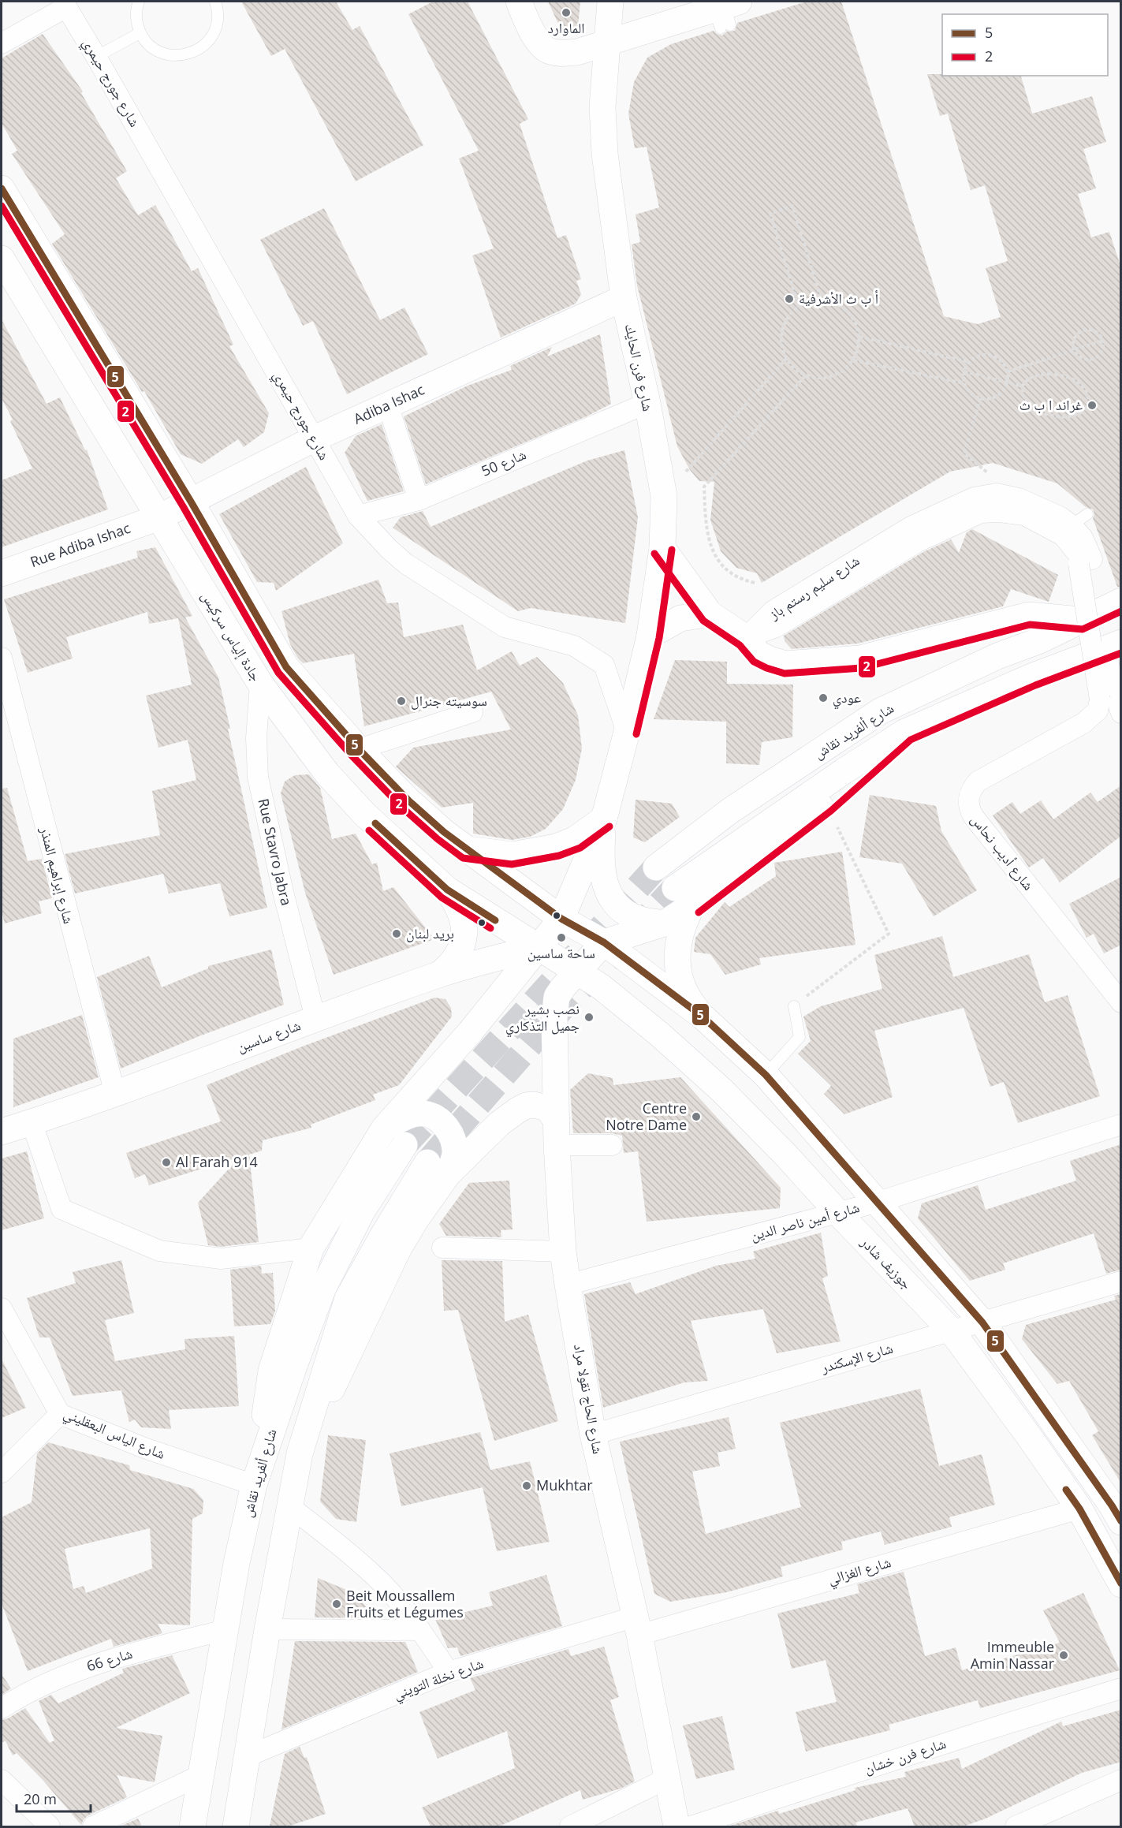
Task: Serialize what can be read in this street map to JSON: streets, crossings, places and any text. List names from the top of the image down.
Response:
{
  "streets": {
    "main road": [
      "شارع فرن الحايك",
      "Adiba Ishac",
      "Rue Adiba Ishac",
      "جادة إلياس سركيس",
      "شارع ألفريد نقاش",
      "شارع ساسين",
      "جوزيف شادر",
      "شارع الحاج نقولا مراد"
    ],
    "street": [
      "شارع جورج حيمري",
      "شارع 50",
      "شارع سليم رستم باز",
      "Rue Stavro Jabra",
      "شارع أديب نحاس",
      "شارع إبراهيم المنذر",
      "شارع أمين ناصر الدين",
      "شارع الإسكندر",
      "شارع الياس البعقليني",
      "شارع الغزالي",
      "شارع 66",
      "شارع نخلة التويني",
      "شارع فرن خشان"
    ]
  },
  "crossings": [
    ["شارع جورج حيمري", "شارع فرن الحايك"],
    ["شارع جورج حيمري", "Adiba Ishac"],
    ["شارع جورج حيمري", "شارع 50"],
    ["شارع فرن الحايك", "Adiba Ishac"],
    ["شارع فرن الحايك", "شارع 50"],
    ["Adiba Ishac", "Rue Adiba Ishac"],
    ["Adiba Ishac", "جادة إلياس سركيس"],
    ["Rue Adiba Ishac", "جادة إلياس سركيس"],
    ["شارع سليم رستم باز", "شارع أديب نحاس"],
    ["جادة إلياس سركيس", "Rue Stavro Jabra"],
    ["جادة إلياس سركيس", "شارع ساسين"],
    ["جادة إلياس سركيس", "جوزيف شادر"],
    ["جادة إلياس سركيس", "شارع الحاج نقولا مراد"],
    ["شارع ألفريد نقاش", "شارع الياس البعقليني"],
    ["شارع ألفريد نقاش", "شارع 66"],
    ["Rue Stavro Jabra", "شارع ساسين"],
    ["شارع إبراهيم المنذر", "شارع ساسين"],
    ["شارع أمين ناصر الدين", "جوزيف شادر"],
    ["شارع أمين ناصر الدين", "شارع الحاج نقولا مراد"],
    ["جوزيف شادر", "شارع الإسكندر"],
    ["جوزيف شادر", "شارع الحاج نقولا مراد"],
    ["جوزيف شادر", "شارع الغزالي"],
    ["شارع الإسكندر", "شارع الحاج نقولا مراد"],
    ["شارع الحاج نقولا مراد", "شارع الغزالي"],
    ["شارع الحاج نقولا مراد", "شارع نخلة التويني"],
    ["شارع الغزالي", "شارع نخلة التويني"]
  ],
  "places": [
    "الماوارد",
    "أ ب ث الأشرفية",
    "غراند ا ب ث",
    "عودي",
    "سوسيته جنرال",
    "بريد لبنان",
    "ساحة ساسين",
    "نصب بشير جميل التذكاري",
    "Centre Notre Dame",
    "Al Farah 914",
    "Mukhtar",
    "Beit Moussallem Fruits et Légumes",
    "Immeuble Amin Nassar"
  ],
  "lines": ["transit line 5", "transit line 2"],
  "legend": ["5", "2"],
  "scale_bar": "20 m"
}
